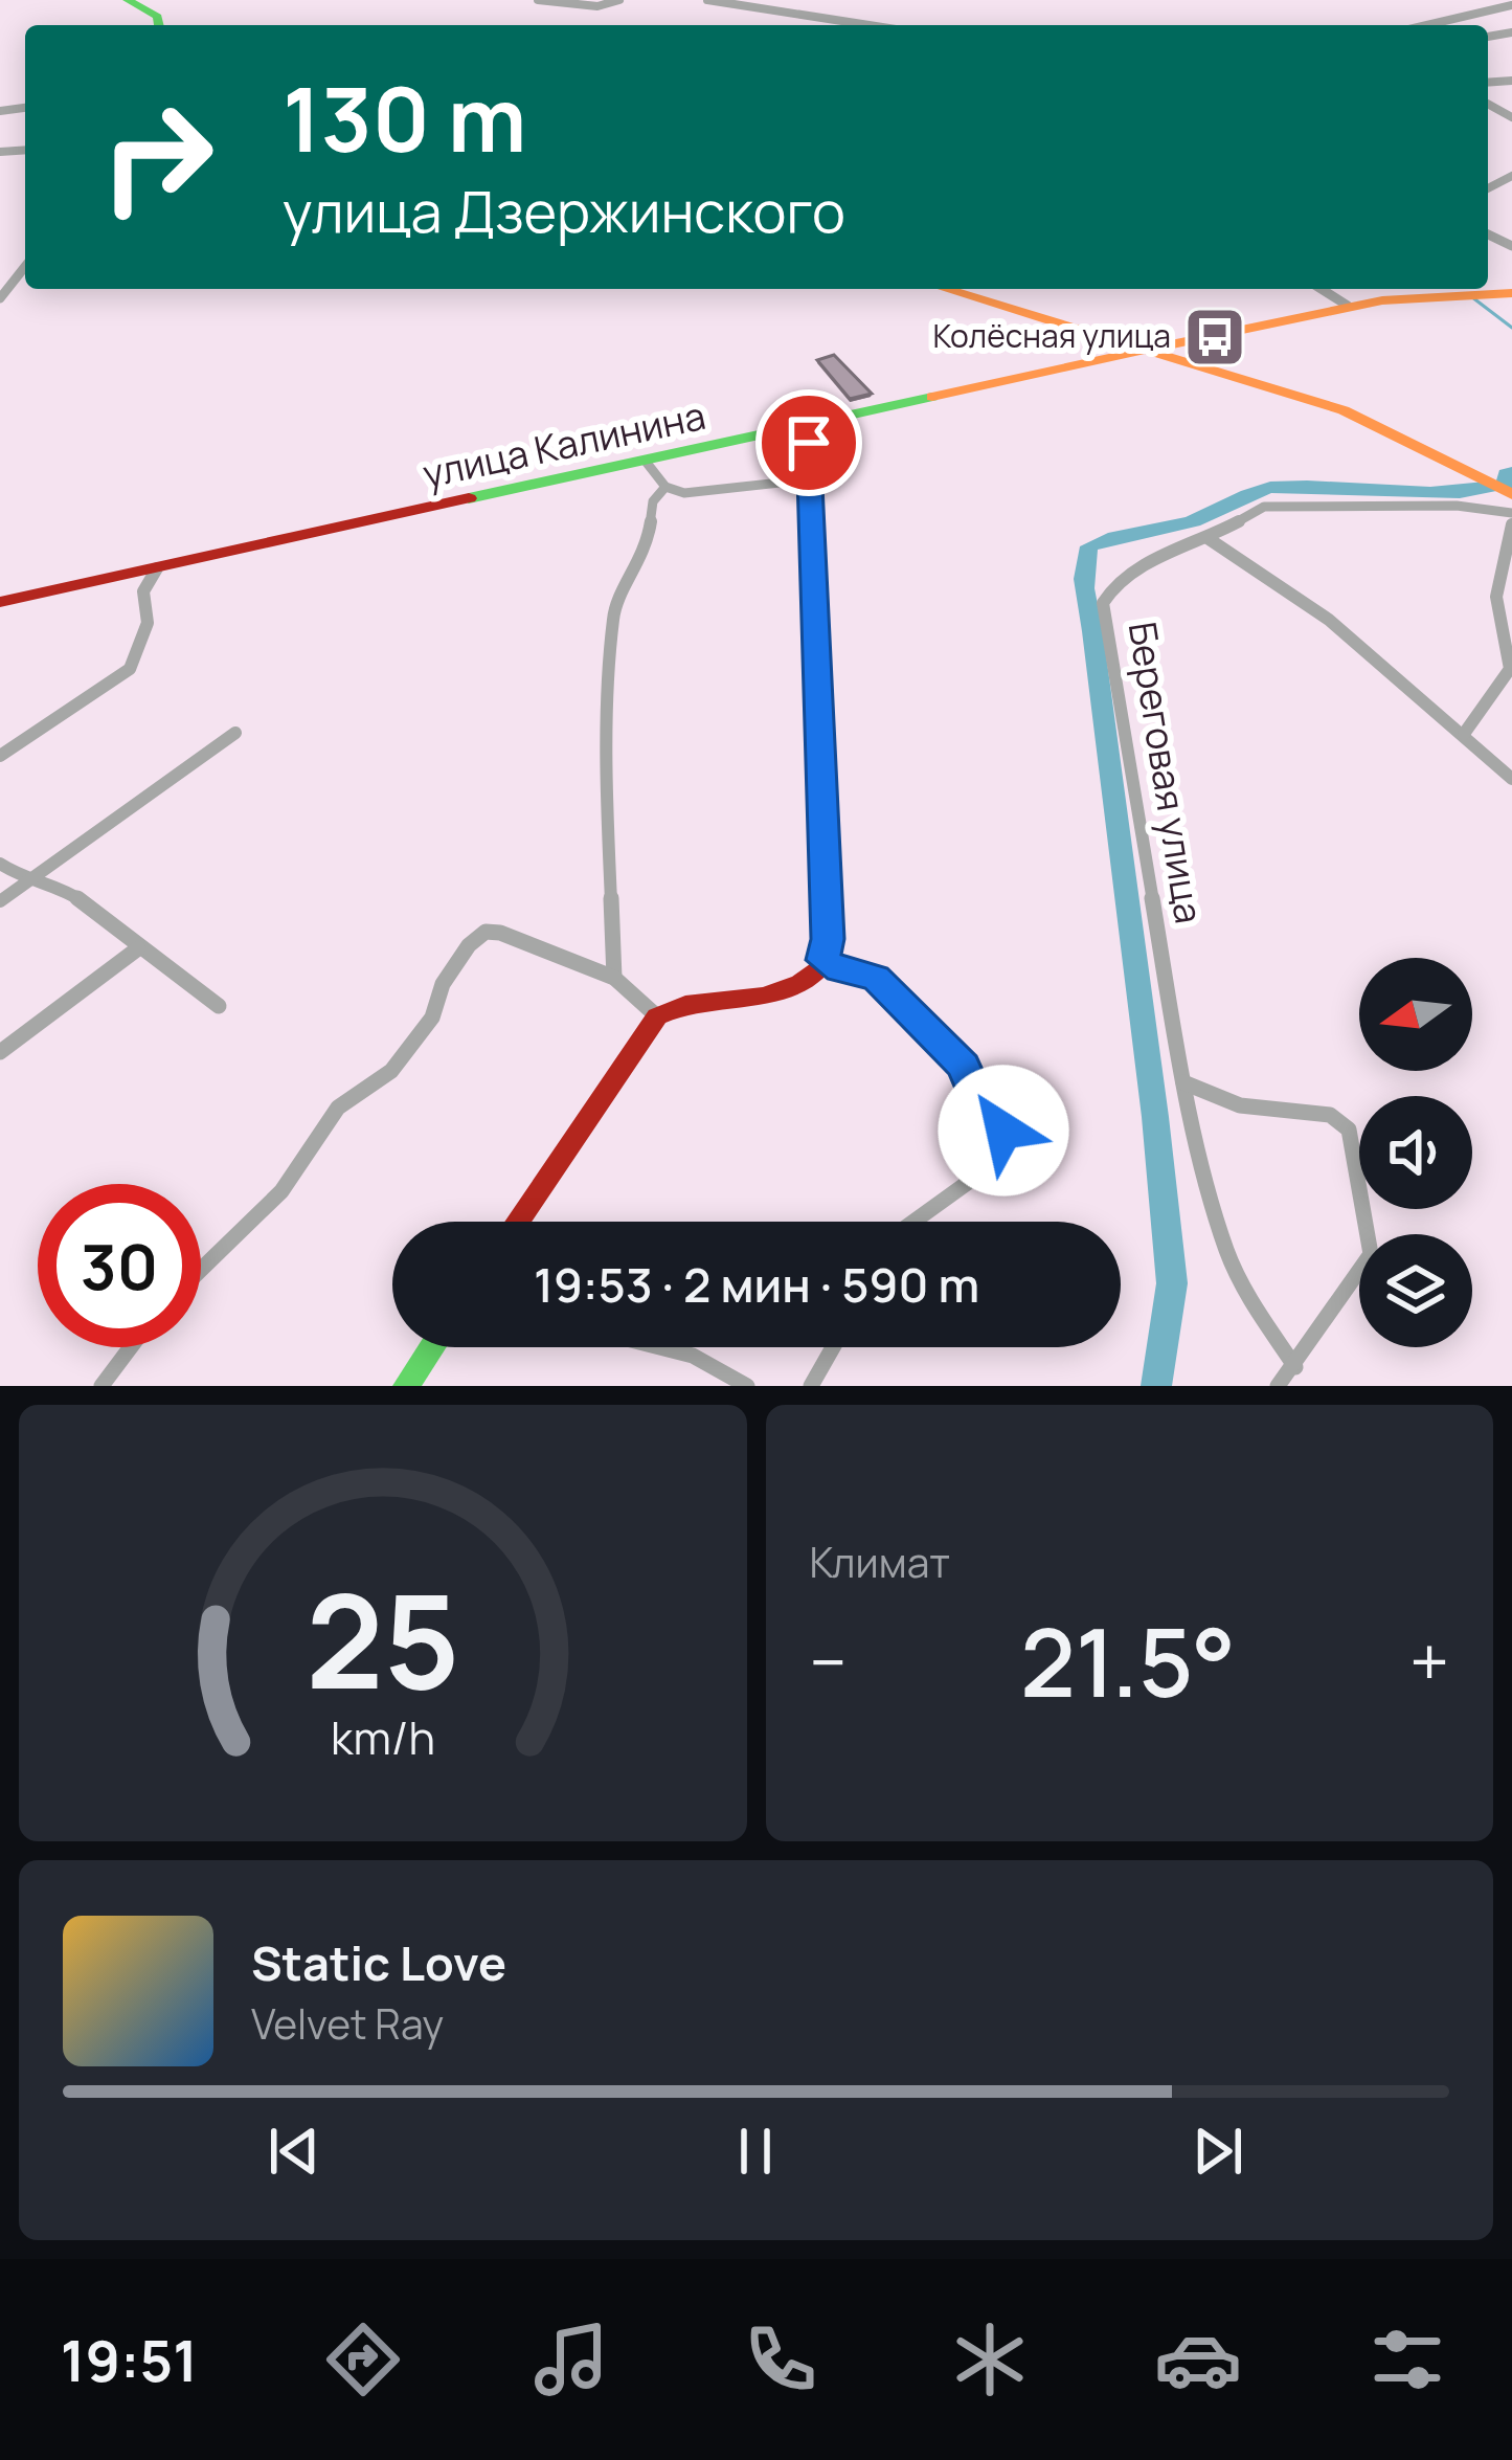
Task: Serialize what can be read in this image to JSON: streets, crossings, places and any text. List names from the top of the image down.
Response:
{
  "streets": {
    "street": ["улица Калинина", "Береговая улица"]
  },
  "places": {
    "bus stop": ["Колёсная улица"]
  },
  "north": "left",
  "page": {
    "turn": ["130 m", "улица Дзержинского"],
    "limit": "30",
    "trip": "19:53 · 2 мин · 590 m",
    "tile": "Климат",
    "heat": ["−", "21.5°", "+"],
    "song": ["Static Love", "Velvet Ray"],
    "tabs": "19:51",
    "gauge": ["25", "km/h"]
  }
}
